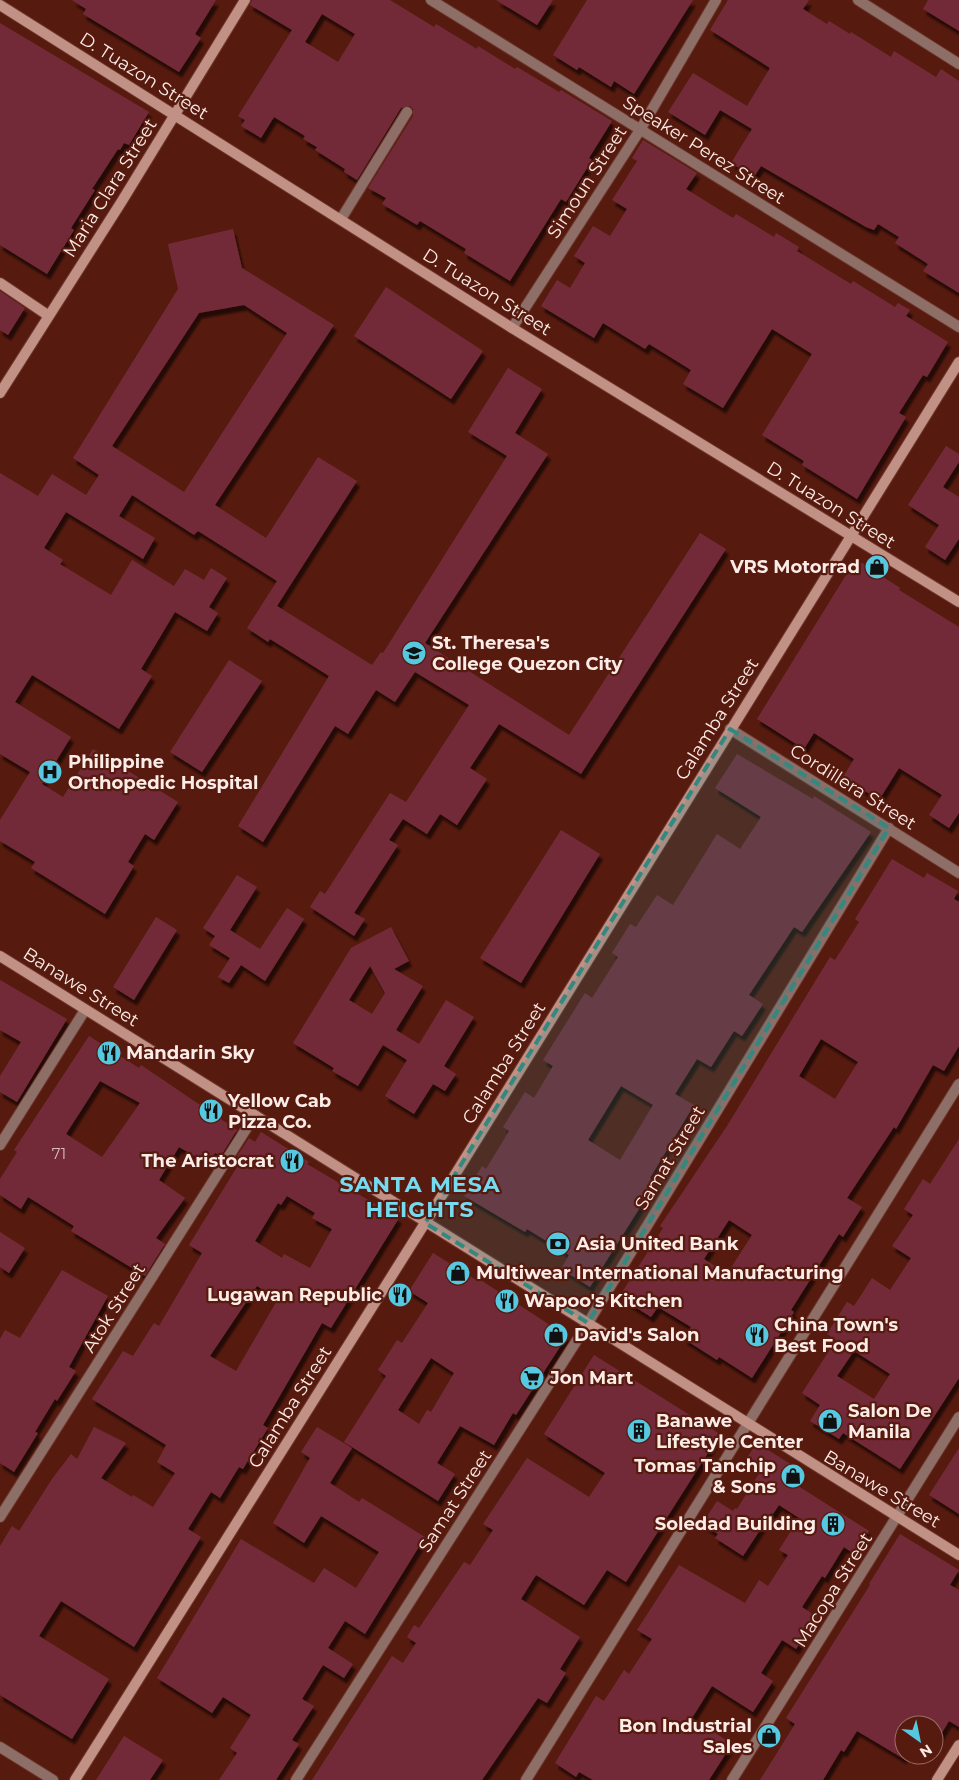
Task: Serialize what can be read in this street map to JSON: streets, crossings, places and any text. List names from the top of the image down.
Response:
{
  "streets": {
    "street": [
      "D. Tuazon Street",
      "Speaker Perez Street",
      "Simoun Street",
      "Maria Clara Street",
      "Calamba Street",
      "Cordillera Street",
      "Banawe Street",
      "Samat Street",
      "Atok Street",
      "Macopa Street"
    ]
  },
  "crossings": [
    ["D. Tuazon Street", "Simoun Street"],
    ["D. Tuazon Street", "Maria Clara Street"],
    ["D. Tuazon Street", "Calamba Street"],
    ["Speaker Perez Street", "Simoun Street"],
    ["Calamba Street", "Cordillera Street"],
    ["Calamba Street", "Banawe Street"],
    ["Cordillera Street", "Samat Street"],
    ["Banawe Street", "Samat Street"],
    ["Banawe Street", "Atok Street"],
    ["Banawe Street", "Macopa Street"]
  ],
  "districts": ["SANTA MESA HEIGHTS"],
  "places": {
    "shop": [
      "VRS Motorrad",
      "Multiwear International Manufacturing",
      "David's Salon",
      "Salon De Manila",
      "Tomas Tanchip & Sons",
      "Bon Industrial Sales"
    ],
    "school or university": ["St. Theresa's College Quezon City"],
    "hospital": ["Philippine Orthopedic Hospital"],
    "restaurant": [
      "Mandarin Sky",
      "Yellow Cab Pizza Co.",
      "The Aristocrat",
      "Lugawan Republic",
      "Wapoo's Kitchen",
      "China Town's Best Food"
    ],
    "bank": ["Asia United Bank"],
    "supermarket": ["Jon Mart"],
    "building": ["Banawe Lifestyle Center", "Soledad Building"]
  },
  "house_numbers": ["71"],
  "north": "bottom right"
}
